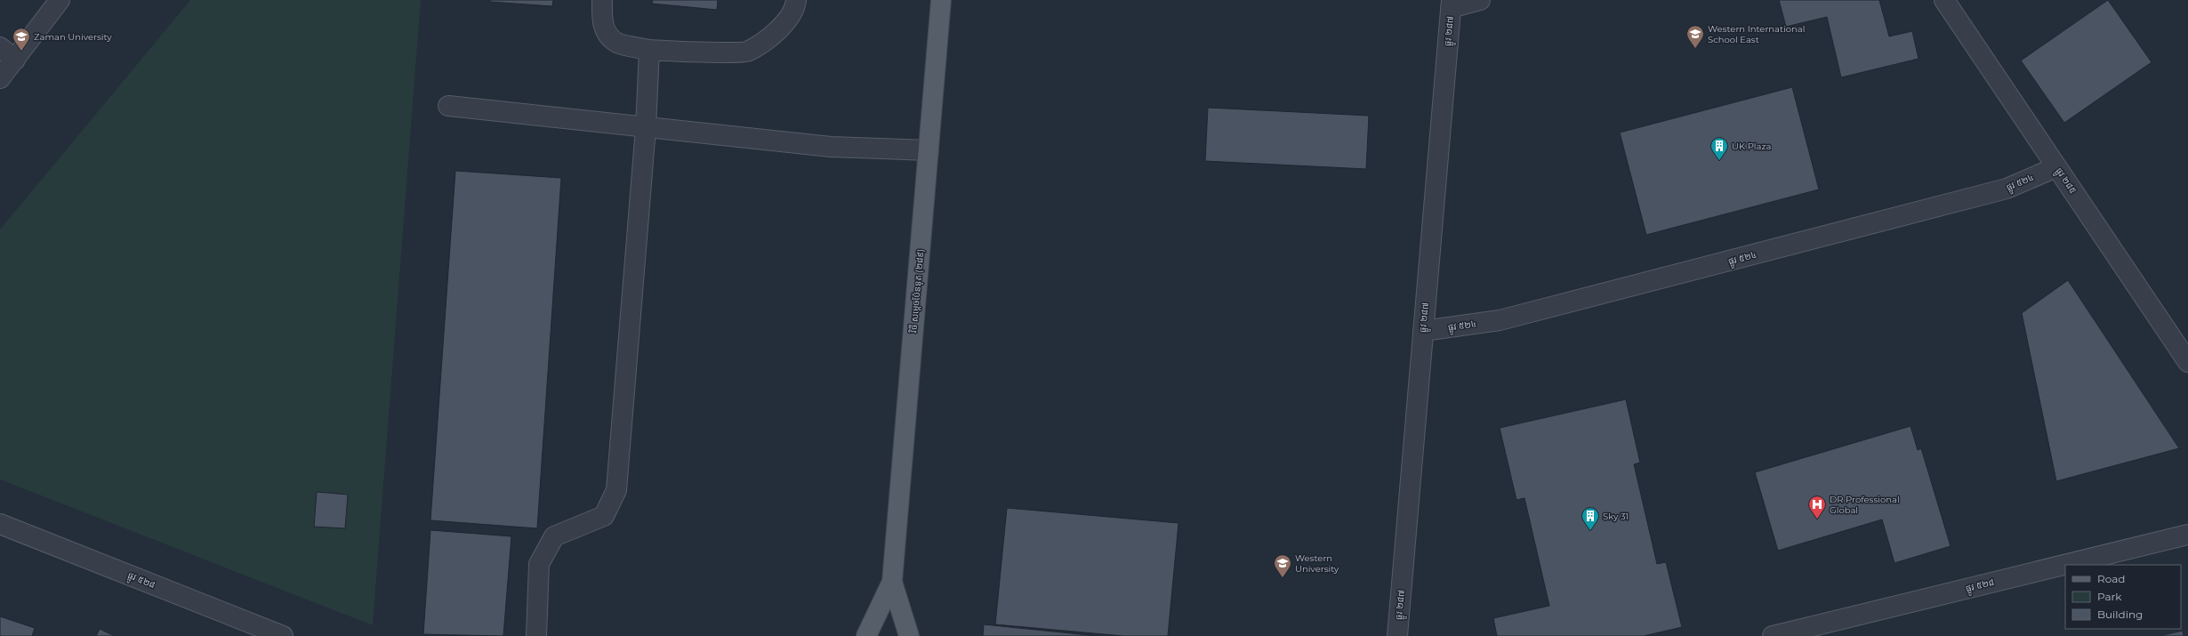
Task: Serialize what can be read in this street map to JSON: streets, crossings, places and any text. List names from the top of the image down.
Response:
{
  "streets": {
    "main road": ["វិថី សម្តេចប៉ែននុត (២៨៩)"],
    "street": [
      "ផ្លូវ ២៨៧",
      "ផ្លូវ ២៨៥",
      "ផ្លូវ ៥២៤",
      "ផ្លូវ ៥២៨"
    ]
  },
  "crossings": [
    ["ផ្លូវ ២៨៧", "ផ្លូវ ៥២៤"],
    ["ផ្លូវ ២៨៥", "ផ្លូវ ៥២៤"]
  ],
  "places": {
    "school or university": ["Western International School East", "Zaman University", "Western University"],
    "building": ["UK Plaza", "Sky 31"],
    "hospital": ["DR Professional Global"]
  },
  "legend": ["Road", "Park", "Building"]
}
